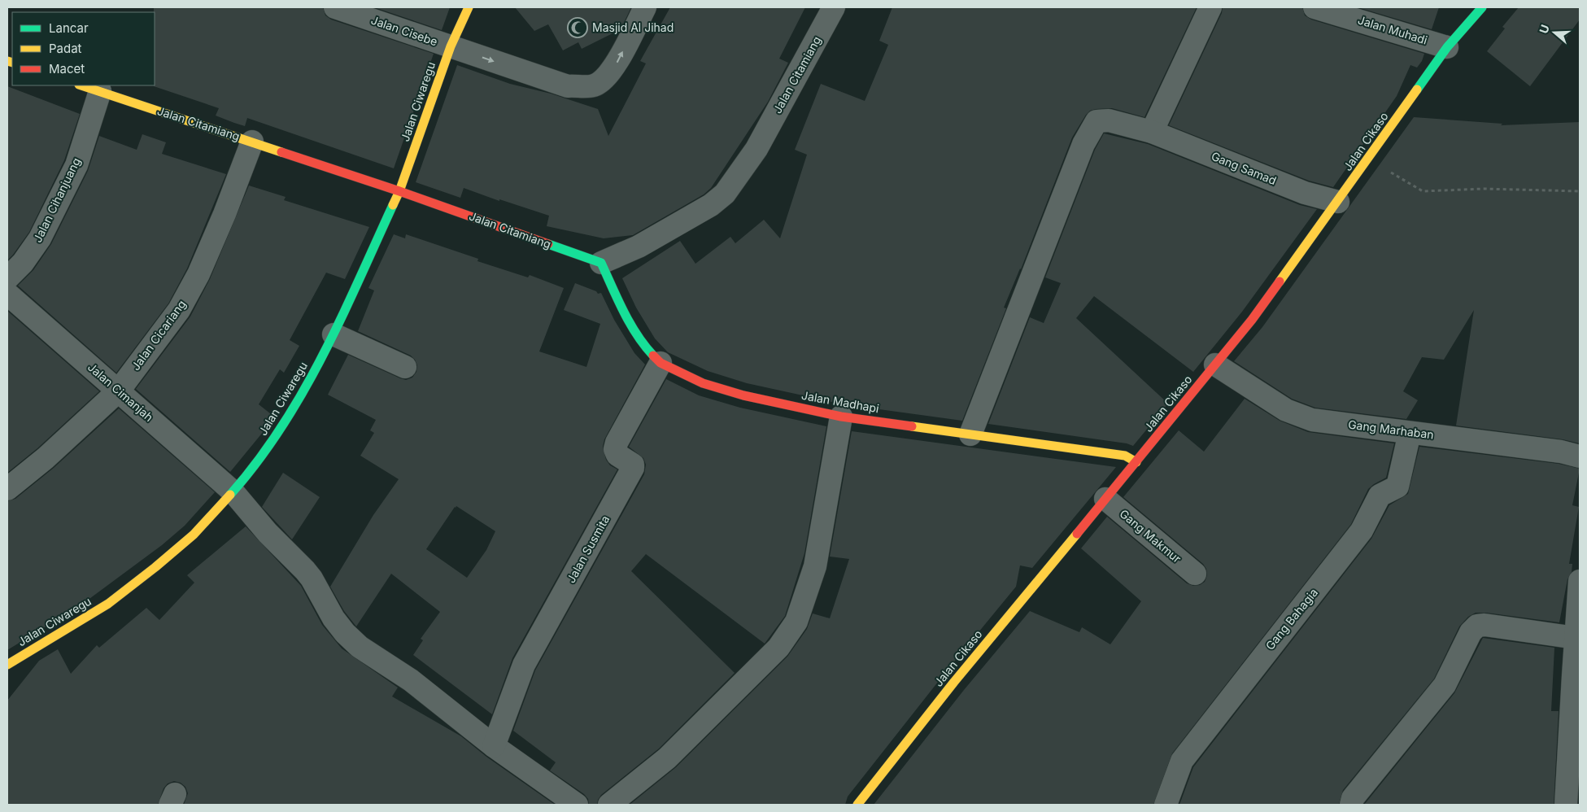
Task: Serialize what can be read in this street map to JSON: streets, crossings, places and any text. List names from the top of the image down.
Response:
{
  "streets": {
    "street": [
      "Jalan Muhadi",
      "Jalan Cisebe",
      "Jalan Citamiang",
      "Jalan Ciwaregu",
      "Jalan Cikaso",
      "Gang Samad",
      "Jalan Cihanjuang",
      "Jalan Cicariang",
      "Jalan Cimanjah",
      "Jalan Madhapi",
      "Gang Marhaban",
      "Gang Makmur",
      "Jalan Susmita",
      "Gang Bahagia"
    ]
  },
  "crossings": [
    ["Jalan Muhadi", "Jalan Cikaso"],
    ["Jalan Cisebe", "Jalan Ciwaregu"],
    ["Jalan Citamiang", "Jalan Ciwaregu"],
    ["Jalan Citamiang", "Jalan Cihanjuang"],
    ["Jalan Citamiang", "Jalan Cicariang"],
    ["Jalan Citamiang", "Jalan Madhapi"],
    ["Jalan Ciwaregu", "Jalan Cimanjah"],
    ["Jalan Cikaso", "Gang Samad"],
    ["Jalan Cikaso", "Jalan Madhapi"],
    ["Jalan Cikaso", "Gang Marhaban"],
    ["Jalan Cikaso", "Gang Makmur"],
    ["Gang Samad", "Jalan Madhapi"],
    ["Jalan Cicariang", "Jalan Cimanjah"],
    ["Jalan Madhapi", "Jalan Susmita"],
    ["Gang Marhaban", "Gang Bahagia"]
  ],
  "one_way": ["Jalan Cisebe"],
  "places": {
    "mosque": ["Masjid Al Jihad"]
  },
  "legend": ["Lancar", "Padat", "Macet"],
  "north": "left"
}
